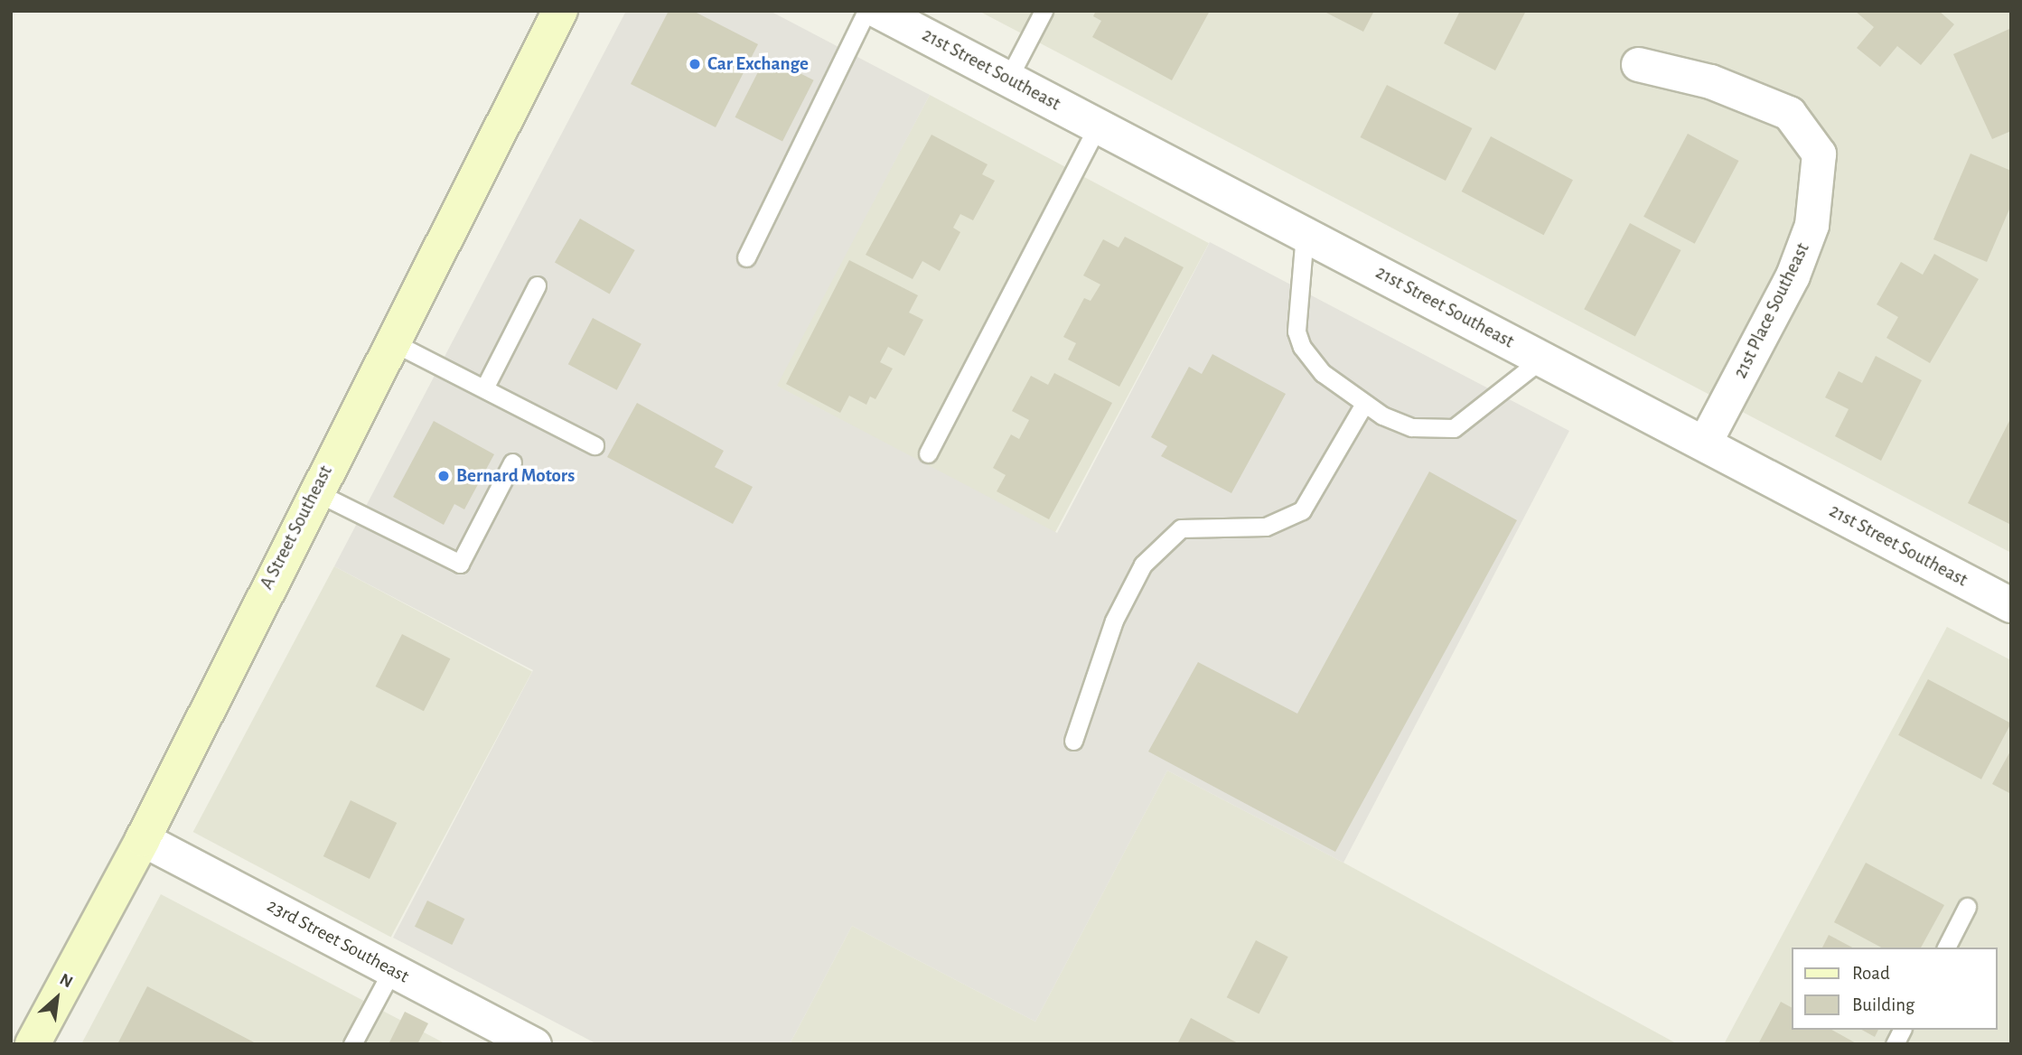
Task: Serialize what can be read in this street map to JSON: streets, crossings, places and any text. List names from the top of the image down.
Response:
{
  "streets": {
    "main road": ["A Street Southeast"],
    "street": ["21st Street Southeast", "21st Place Southeast", "23rd Street Southeast"]
  },
  "crossings": [
    ["21st Street Southeast", "21st Place Southeast"],
    ["A Street Southeast", "23rd Street Southeast"]
  ],
  "places": ["Car Exchange", "Bernard Motors"],
  "legend": ["Road", "Building"],
  "north": "top right"
}
